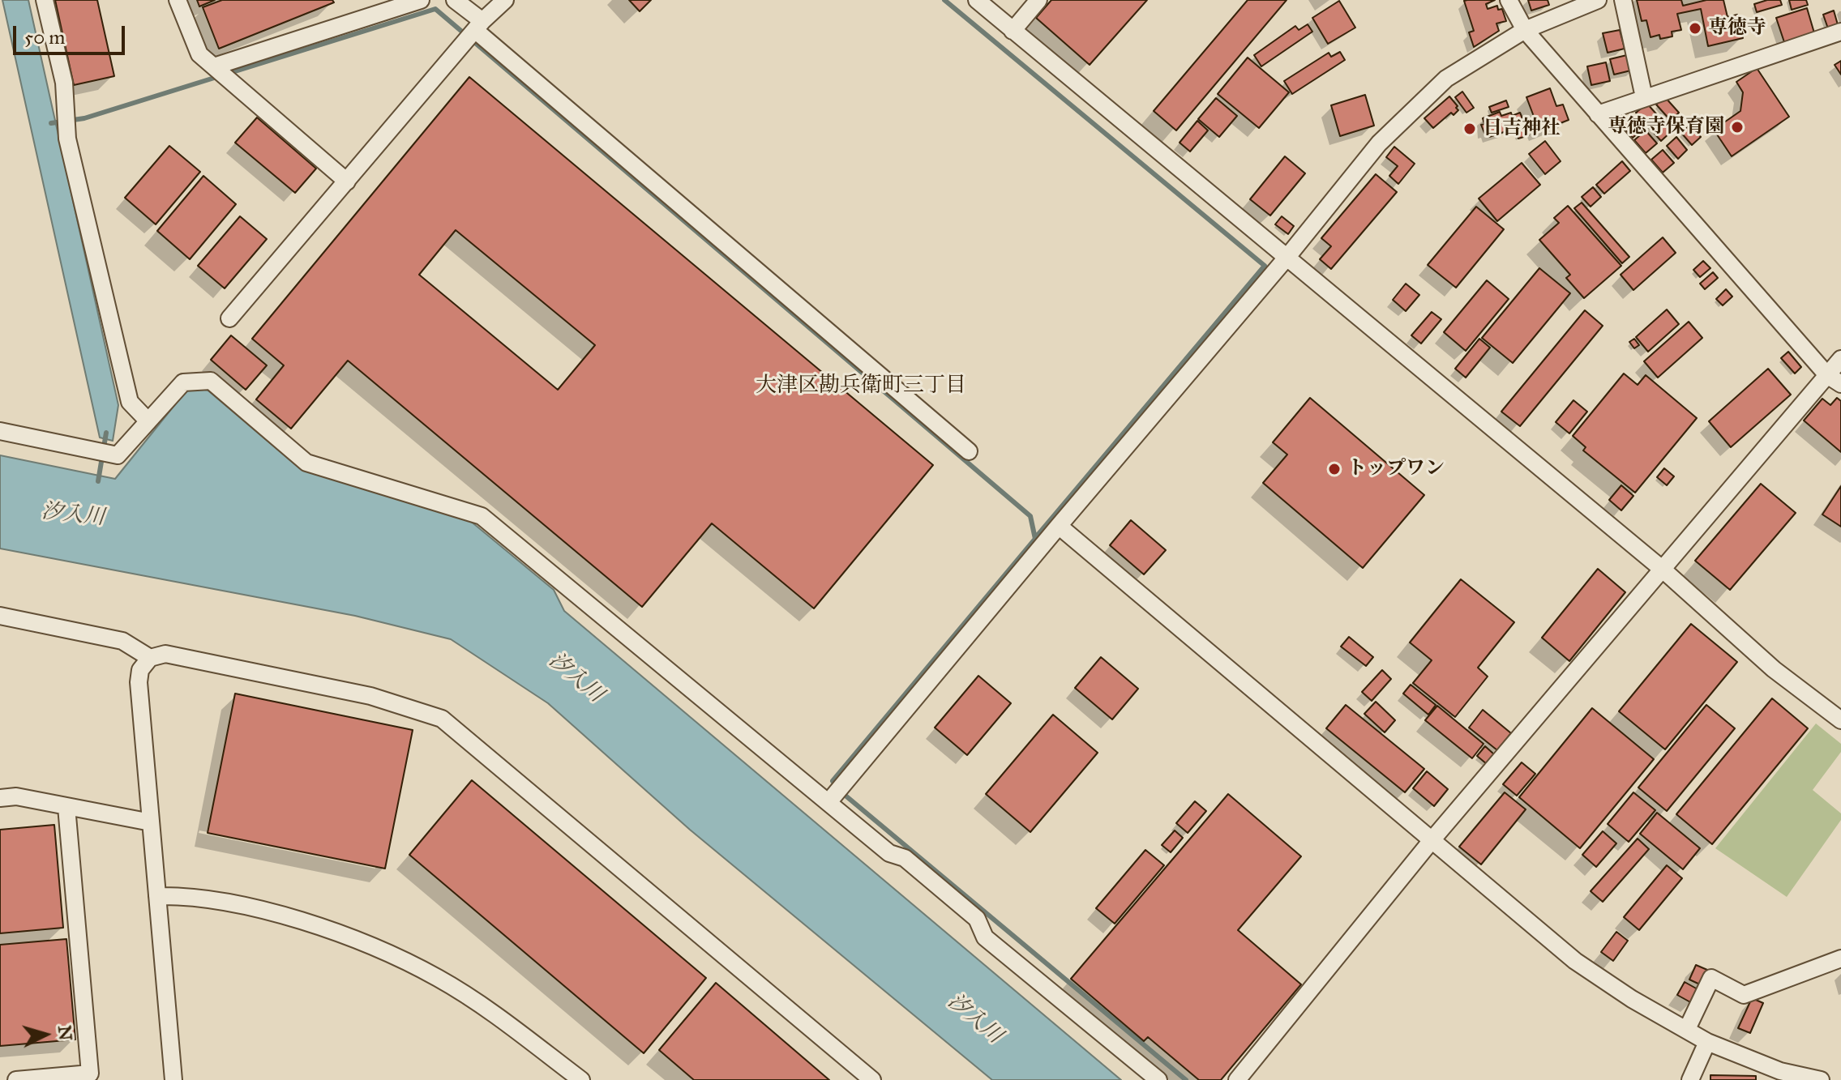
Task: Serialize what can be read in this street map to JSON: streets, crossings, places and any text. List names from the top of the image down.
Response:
{
  "districts": ["大津区勘兵衛町三丁目"],
  "water": ["汐入川"],
  "places": [
    "専徳寺",
    "専徳寺保育園",
    "日吉神社",
    "トップワン"
  ],
  "scale_bar": "50 m",
  "north": "right"
}
